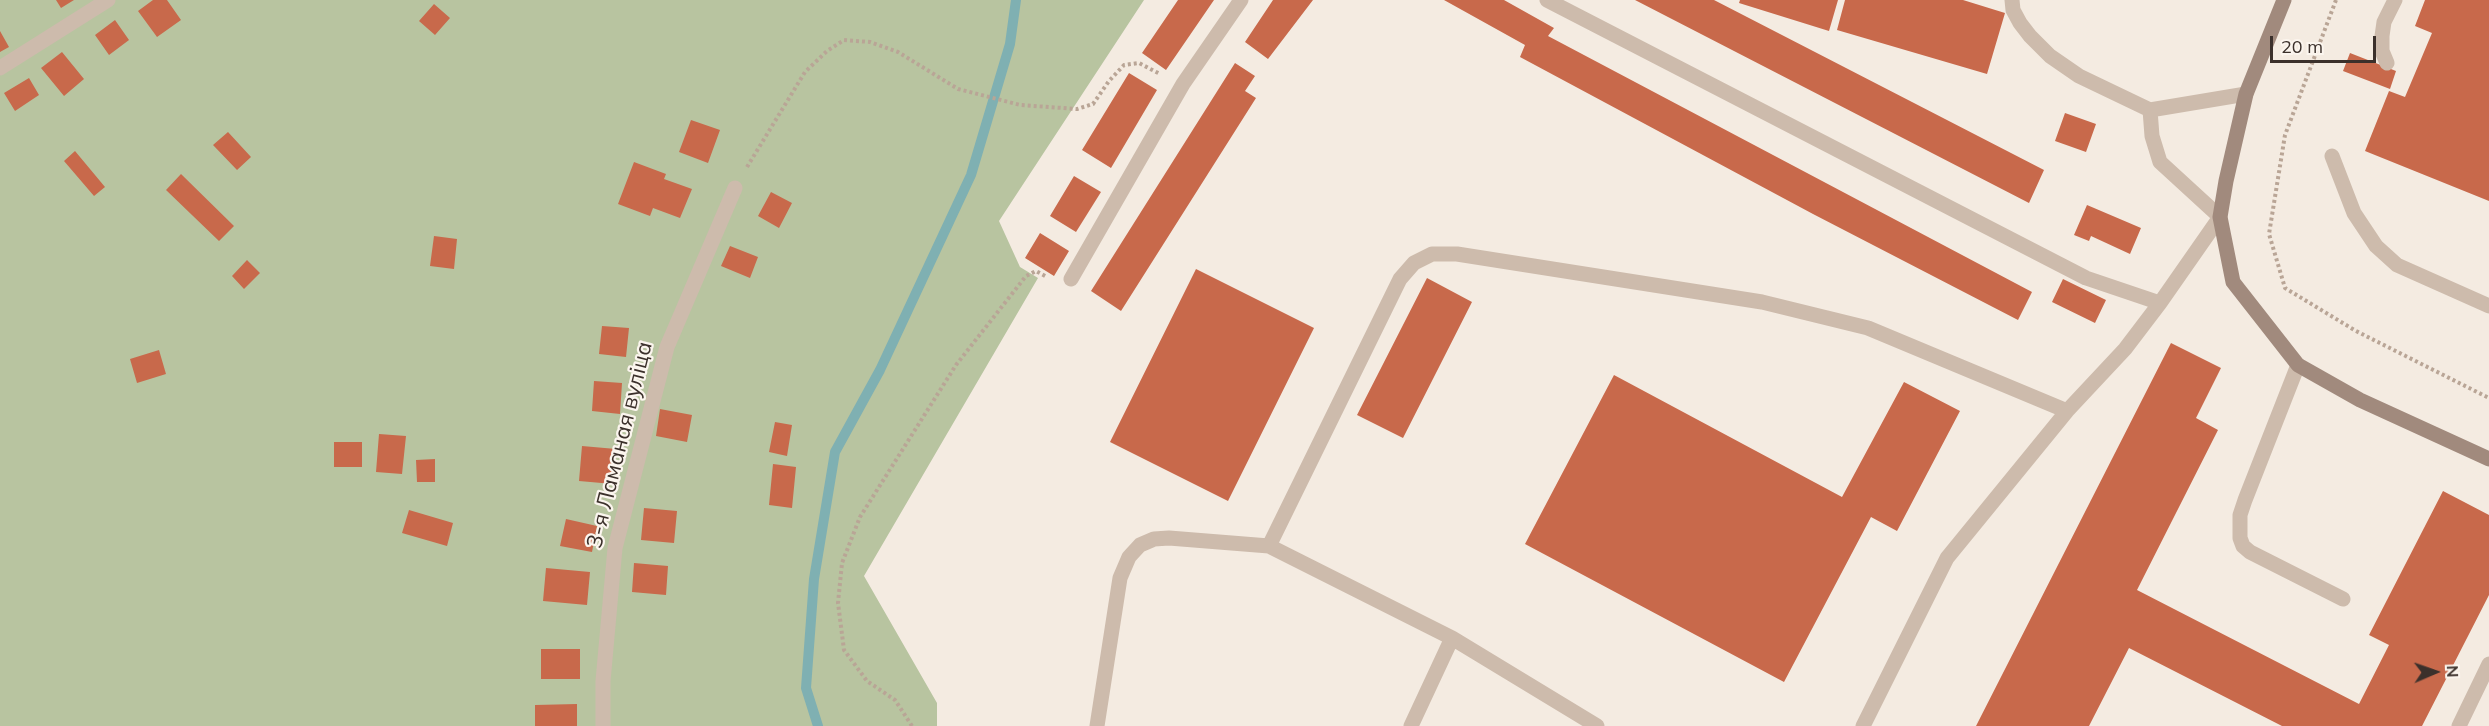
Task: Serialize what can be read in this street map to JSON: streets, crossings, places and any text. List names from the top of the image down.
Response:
{
  "streets": {
    "lane": ["3-я Ламаная вуліца"]
  },
  "scale_bar": "20 m",
  "north": "right"
}
